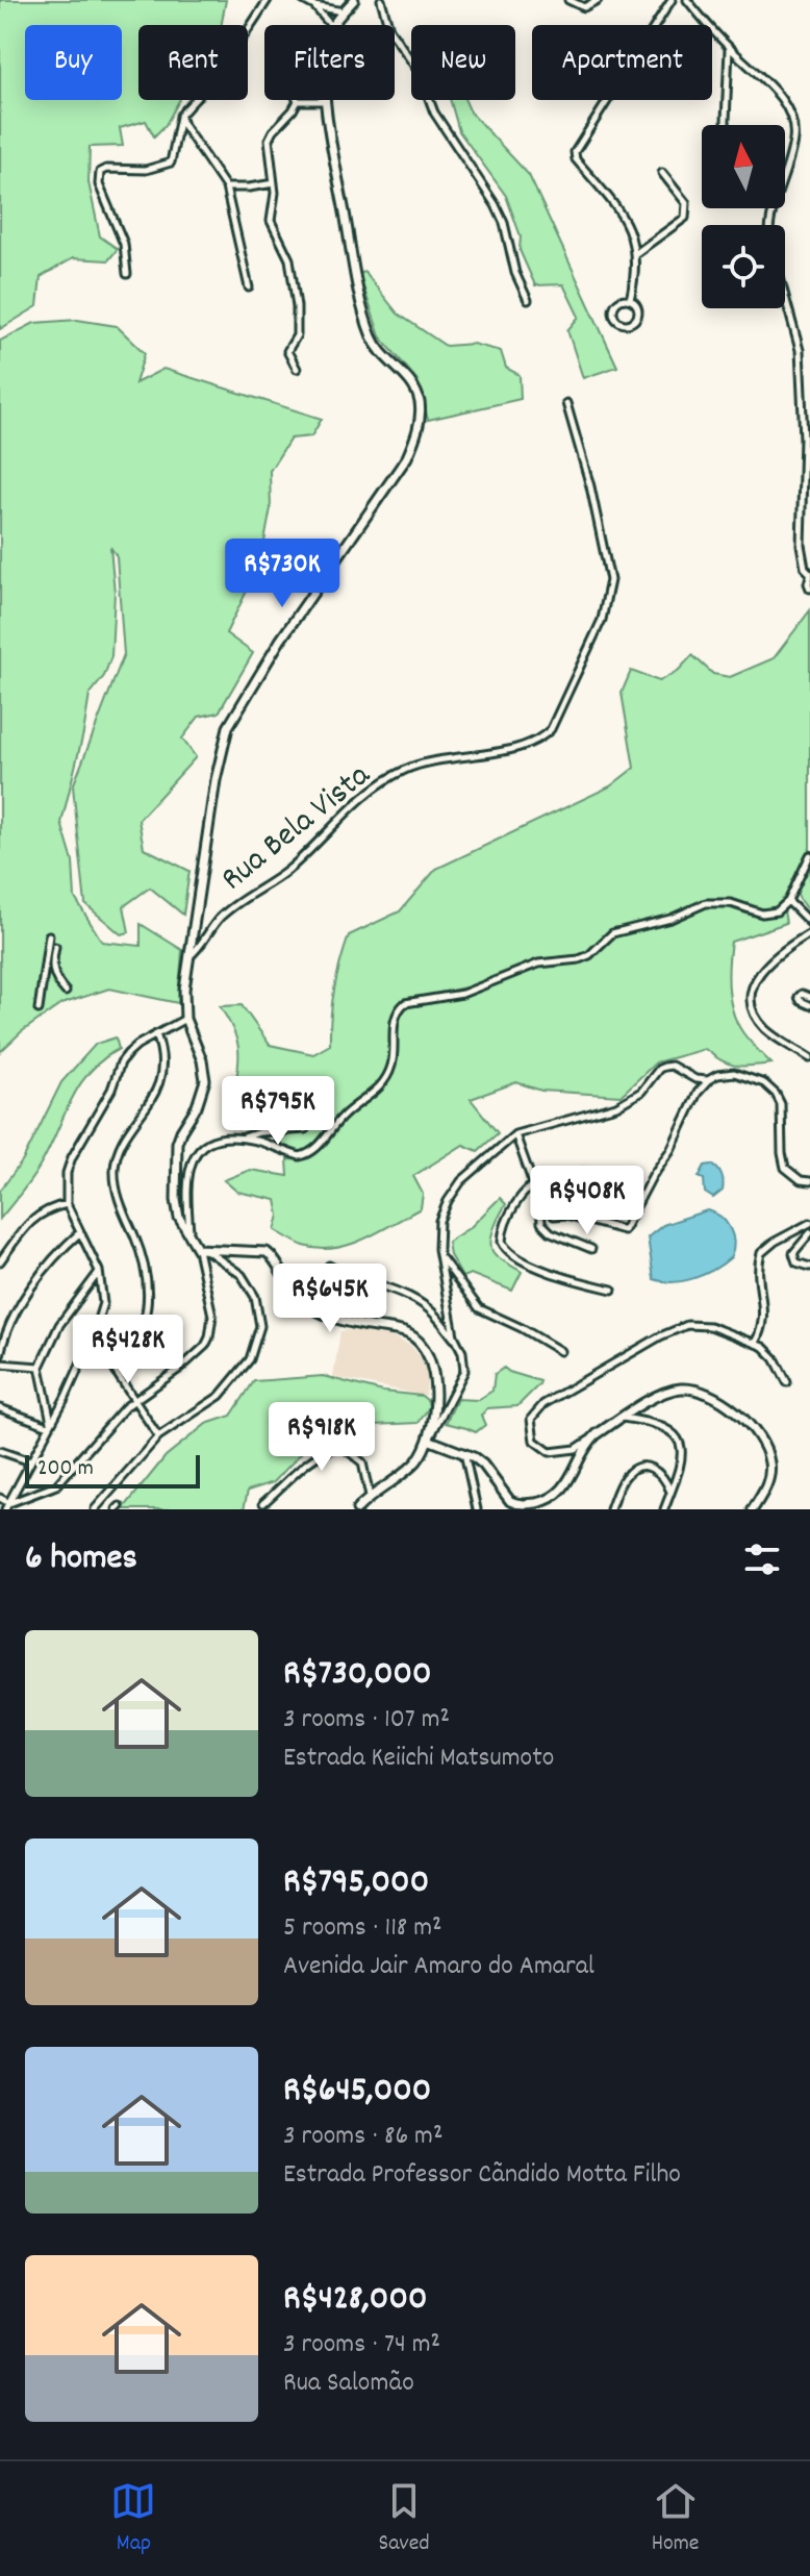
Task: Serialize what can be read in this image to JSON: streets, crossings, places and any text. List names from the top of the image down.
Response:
{
  "streets": {
    "street": ["Rua Bela Vista"]
  },
  "scale_bar": "200 m",
  "north": "top",
  "page": {
    "chip": [
      "Buy",
      "Rent",
      "Filters",
      "New",
      "Apartment"
    ],
    "price": [
      "R$730K",
      "R$795K",
      "R$408K",
      "R$645K",
      "R$428K",
      "R$918K"
    ],
    "scale": "200 m",
    "heading": "6 homes",
    "list": [
      {
        "name": "R$730,000",
        "note": "3 rooms · 107 m² · Estrada Keiichi Matsumoto"
      },
      {
        "name": "R$795,000",
        "note": "5 rooms · 118 m² · Avenida Jair Amaro do Amaral"
      },
      {
        "name": "R$645,000",
        "note": "3 rooms · 86 m² · Estrada Professor Cãndido Motta Filho"
      },
      {
        "name": "R$428,000",
        "note": "3 rooms · 74 m² · Rua Salomão"
      }
    ],
    "tabs": ["Map", "Saved", "Home"]
  }
}
